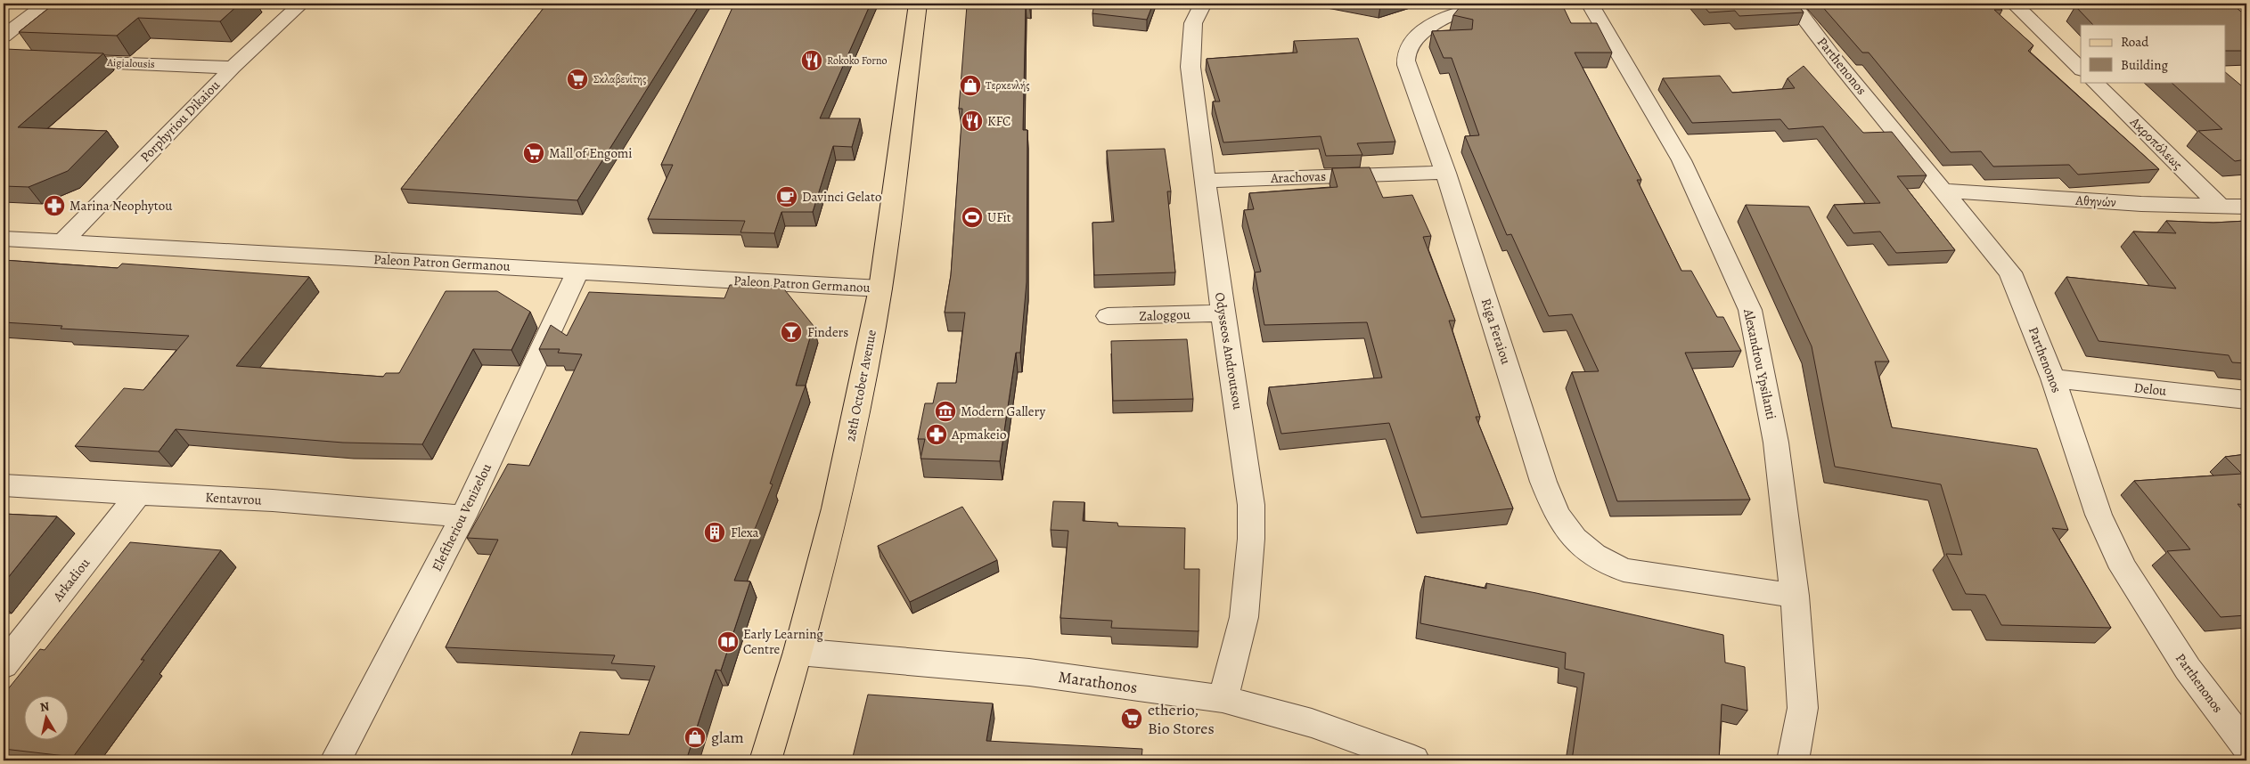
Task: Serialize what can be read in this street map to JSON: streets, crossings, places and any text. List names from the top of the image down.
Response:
{
  "streets": {
    "main road": ["28th October Avenue"],
    "street": [
      "Aigialousis",
      "Parthenonos",
      "Porphyriou Dikaiou",
      "Ακροπόλεως",
      "Arachovas",
      "Αθηνών",
      "Paleon Patron Germanou",
      "Zaloggou",
      "Riga Feraiou",
      "Odysseos Androutsou",
      "Alexandrou Ypsilanti",
      "Delou",
      "Kentavrou",
      "Eleftheriou Venizelou",
      "Arkadiou",
      "Marathonos"
    ]
  },
  "crossings": [
    ["Aigialousis", "Porphyriou Dikaiou"],
    ["Parthenonos", "Αθηνών"],
    ["Parthenonos", "Delou"],
    ["Porphyriou Dikaiou", "Paleon Patron Germanou"],
    ["Ακροπόλεως", "Αθηνών"],
    ["Arachovas", "Riga Feraiou"],
    ["Arachovas", "Odysseos Androutsou"],
    ["Paleon Patron Germanou", "28th October Avenue"],
    ["Paleon Patron Germanou", "Eleftheriou Venizelou"],
    ["Zaloggou", "Odysseos Androutsou"],
    ["Riga Feraiou", "Alexandrou Ypsilanti"],
    ["Odysseos Androutsou", "Marathonos"],
    ["28th October Avenue", "Marathonos"],
    ["Kentavrou", "Eleftheriou Venizelou"],
    ["Kentavrou", "Arkadiou"]
  ],
  "places": {
    "restaurant": ["Rokoko Forno", "KFC"],
    "supermarket": ["Σκλαβενίτης", "Mall of Engomi", "etherio, Bio Stores"],
    "shop": ["Τερκενλής", "glam"],
    "cafe": ["Davinci Gelato"],
    "pharmacy": ["Marina Neophytou", "Apmakeio"],
    "sports": ["UFit"],
    "bar": ["Finders"],
    "museum": ["Modern Gallery"],
    "building": ["Flexa"],
    "library": ["Early Learning Centre"]
  },
  "legend": ["Road", "Building"],
  "north": "top"
}
